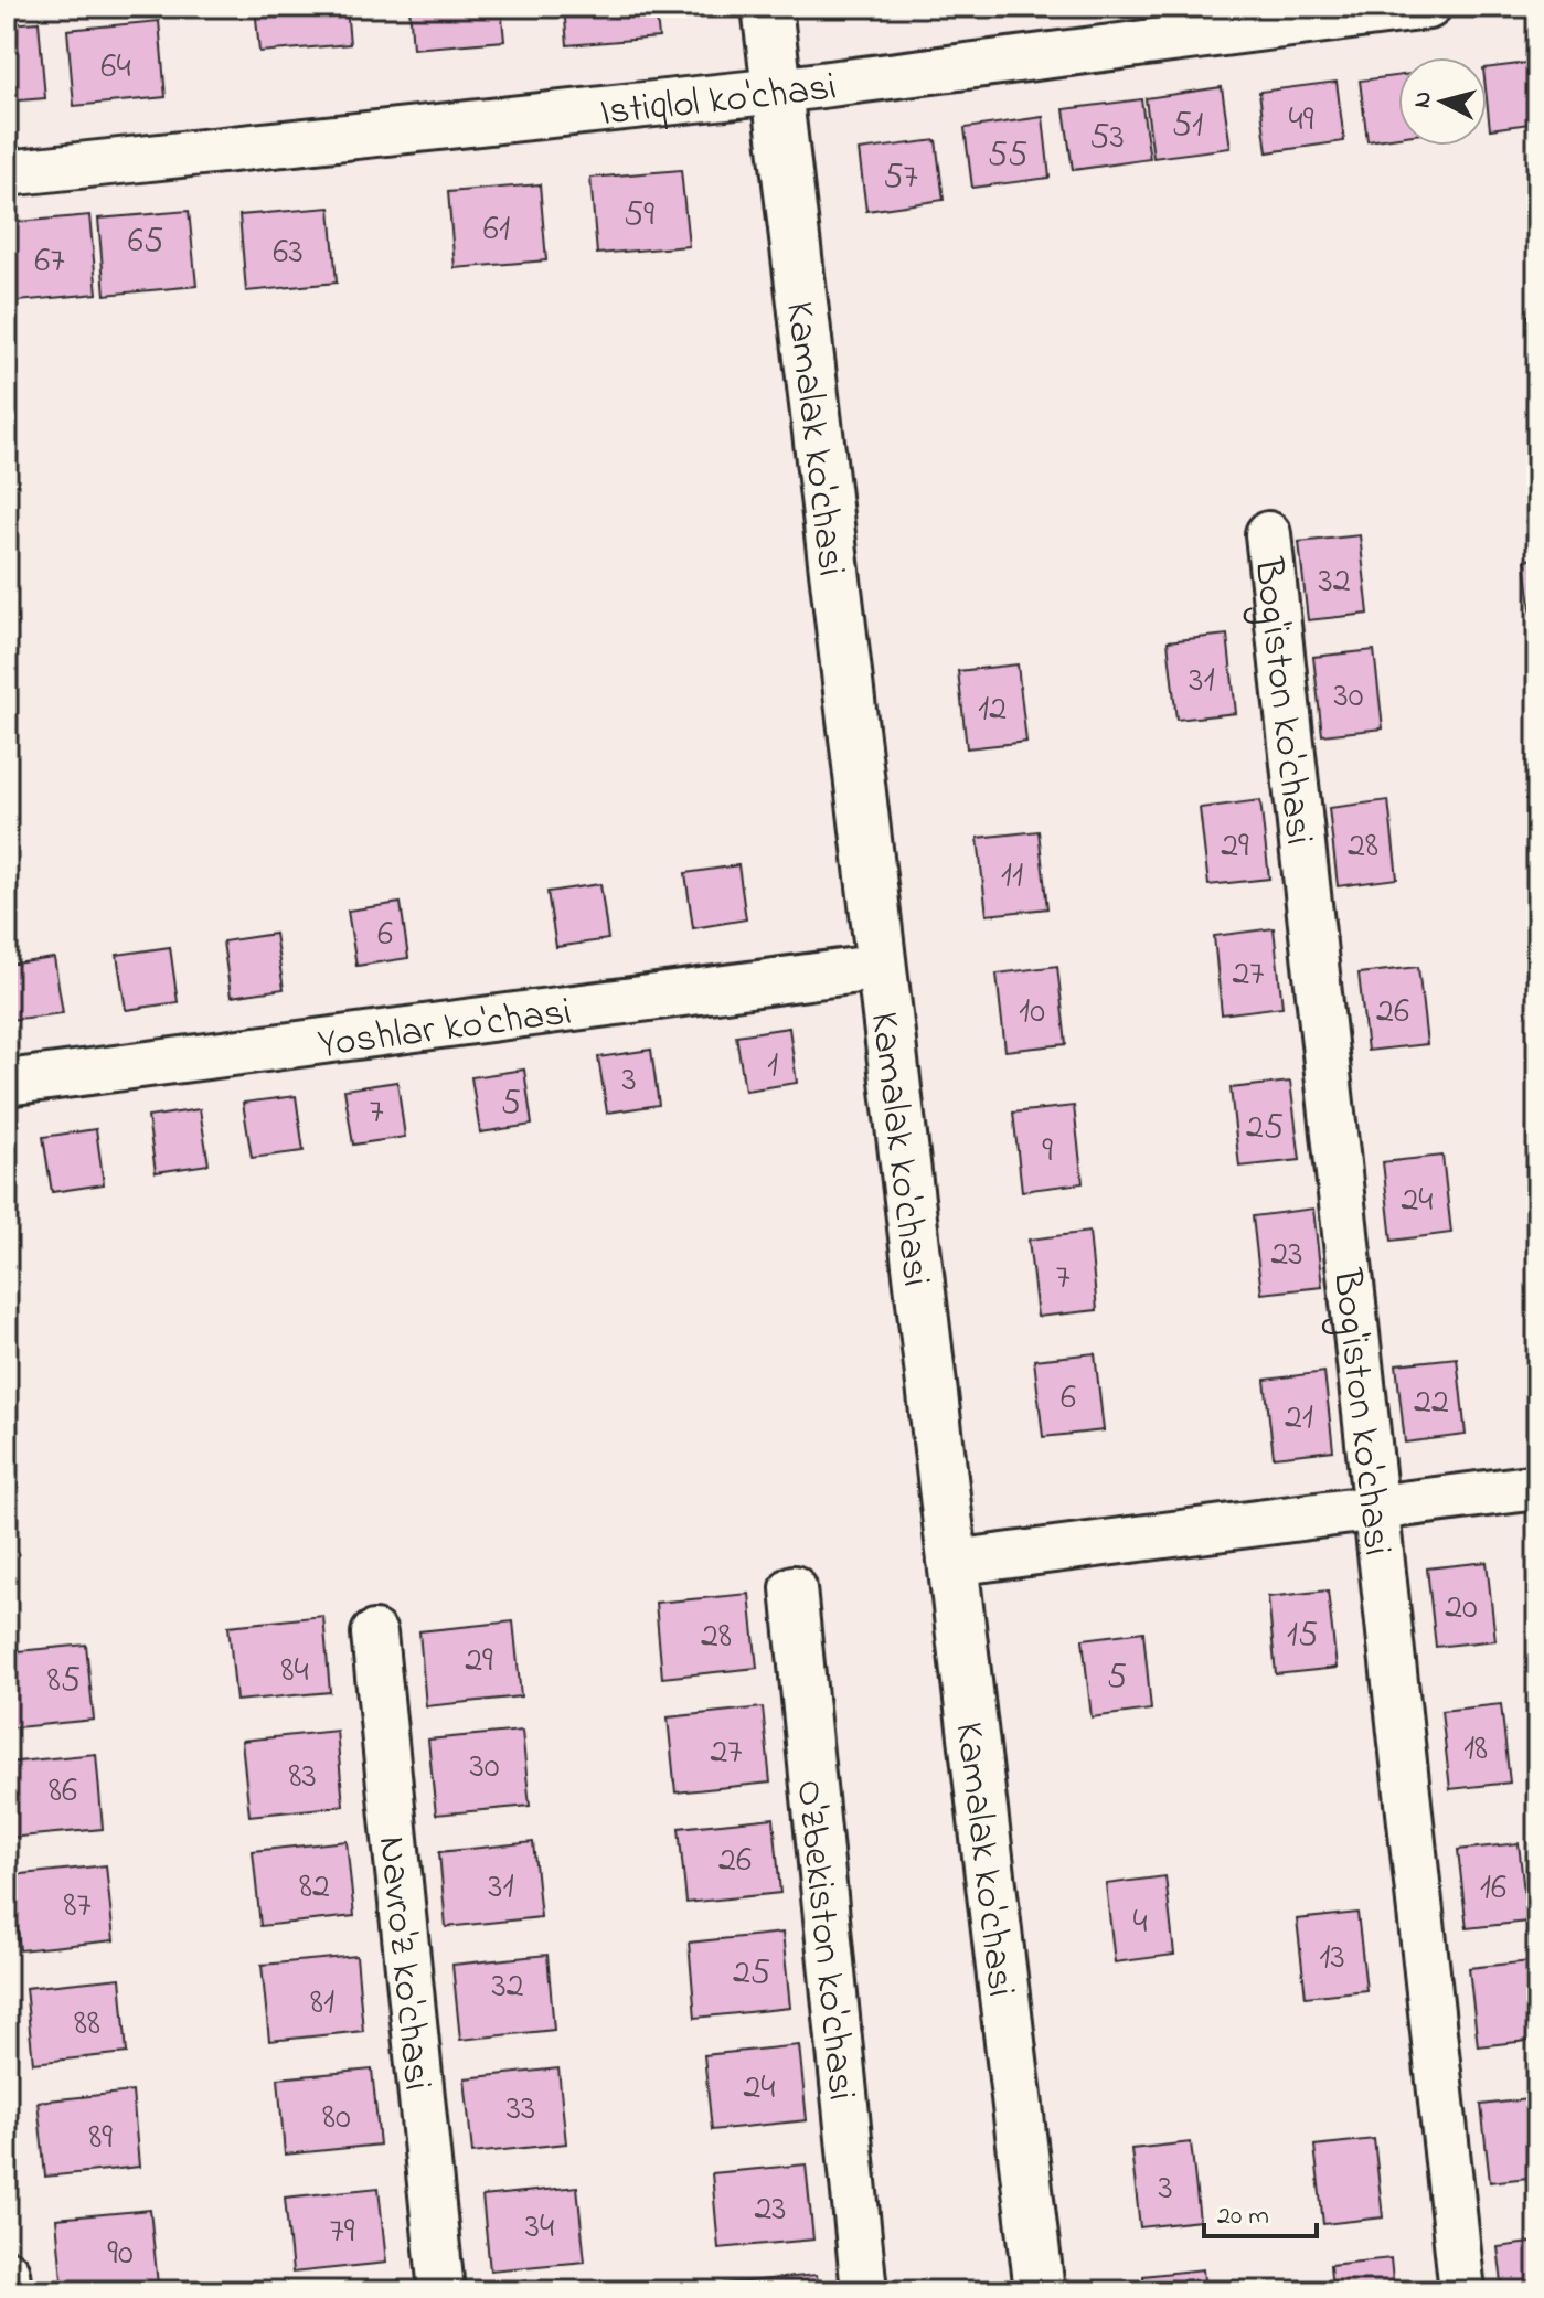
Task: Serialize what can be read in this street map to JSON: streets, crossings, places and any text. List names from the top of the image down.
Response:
{
  "streets": {
    "main road": ["Kamalak ko'chasi"],
    "street": [
      "Istiqlol ko'chasi",
      "Bog'iston ko'chasi",
      "Yoshlar ko'chasi",
      "O'zbekiston ko'chasi",
      "Navro'z ko'chasi"
    ]
  },
  "crossings": [
    ["Istiqlol ko'chasi", "Kamalak ko'chasi"],
    ["Kamalak ko'chasi", "Yoshlar ko'chasi"]
  ],
  "house_numbers": [
    "64",
    "49",
    "51",
    "53",
    "55",
    "57",
    "59",
    "61",
    "65",
    "63",
    "67",
    "32",
    "31",
    "30",
    "12",
    "29",
    "28",
    "11",
    "6",
    "27",
    "10",
    "26",
    "1",
    "3",
    "5",
    "7",
    "25",
    "9",
    "24",
    "23",
    "7",
    "6",
    "22",
    "21",
    "20",
    "15",
    "28",
    "29",
    "84",
    "5",
    "85",
    "18",
    "27",
    "30",
    "83",
    "86",
    "26",
    "82",
    "31",
    "16",
    "87",
    "4",
    "13",
    "25",
    "32",
    "81",
    "88",
    "24",
    "33",
    "80",
    "89",
    "3",
    "23",
    "34",
    "79",
    "90"
  ],
  "scale_bar": "20 m",
  "north": "left"
}
